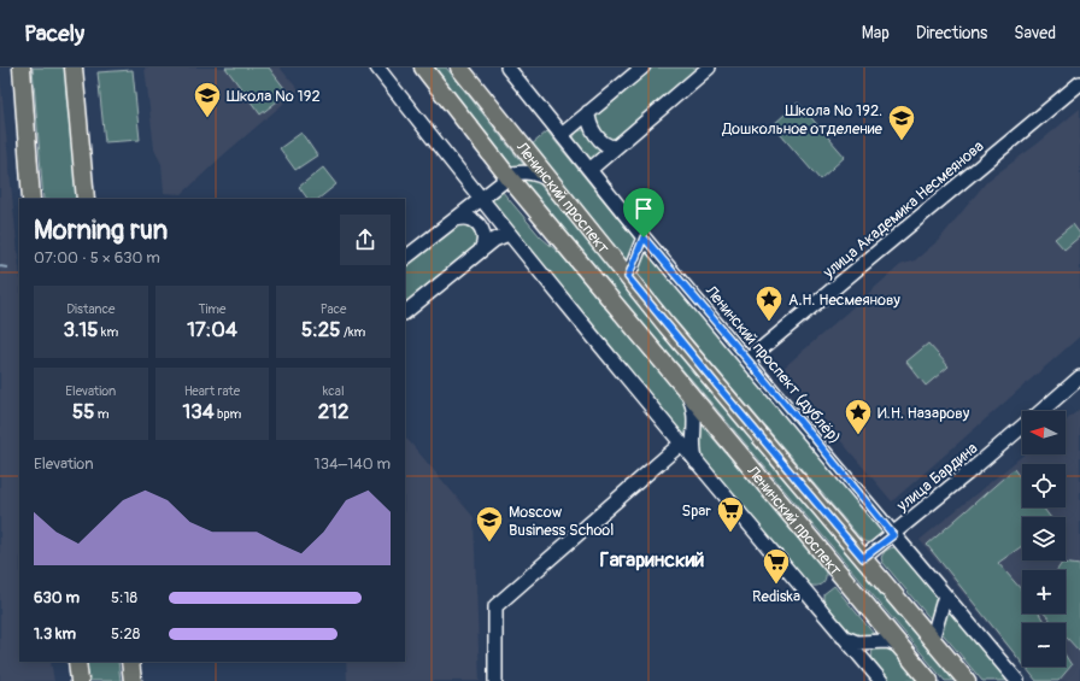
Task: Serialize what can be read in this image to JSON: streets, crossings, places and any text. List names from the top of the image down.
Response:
{
  "streets": {
    "main road": ["Ленинский проспект"],
    "street": ["улица Академика Несмеянова", "Ленинский проспект (дублёр)", "улица Бардина"]
  },
  "crossings": [
    ["Ленинский проспект", "улица Бардина"],
    ["улица Академика Несмеянова", "Ленинский проспект (дублёр)"],
    ["Ленинский проспект (дублёр)", "улица Бардина"]
  ],
  "districts": ["Гагаринский"],
  "places": {
    "school or university": ["Школа № 192", "Школа № 192. Дошкольное отделение", "Moscow Business School"],
    "place": ["А.Н. Несмеянову", "И.Н. Назарову"],
    "supermarket": ["Spar", "Rediska"]
  },
  "north": "left",
  "page": {
    "header": "Pacely",
    "nav": ["Map", "Directions", "Saved"],
    "heading": ["Morning run", "07:00 · 5 × 630 m"],
    "stats": [
      ["Distance", "3.15 km"],
      ["Time", "17:04"],
      ["Pace", "5:25 /km"],
      ["Elevation", "55 m"],
      ["Heart rate", "134 bpm"],
      ["kcal", "212"]
    ],
    "map_buttons": ["+", "−"],
    "chart": ["Elevation", "134–140 m"],
    "list": [
      {
        "name": "630 m",
        "note": "5:18"
      },
      {
        "name": "1.3 km",
        "note": "5:28"
      }
    ]
  }
}
